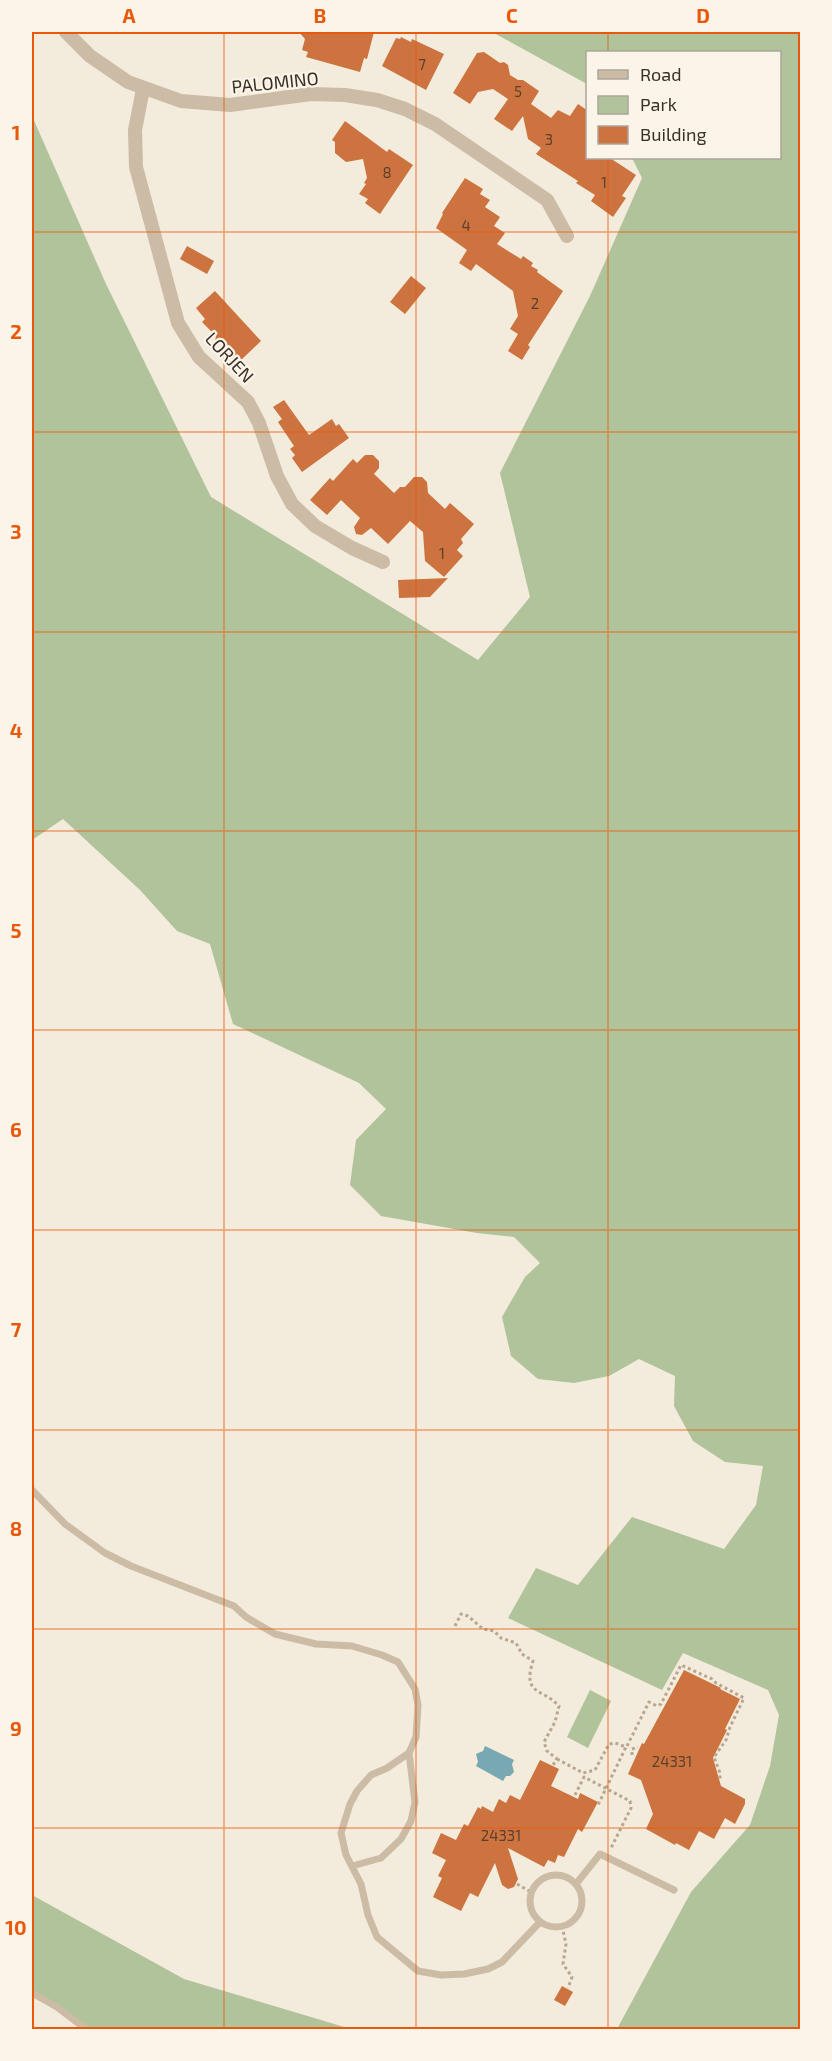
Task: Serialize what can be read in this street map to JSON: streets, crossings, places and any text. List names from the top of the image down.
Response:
{
  "streets": {
    "street": ["PALOMINO", "LORJEN"]
  },
  "crossings": [
    ["PALOMINO", "LORJEN"]
  ],
  "house_numbers": [
    "7",
    "5",
    "3",
    "8",
    "1",
    "4",
    "2",
    "1",
    "24331",
    "24331"
  ],
  "legend": ["Road", "Park", "Building"],
  "grid": {
    "columns": [
      "A",
      "B",
      "C",
      "D"
    ],
    "rows": [
      "1",
      "2",
      "3",
      "4",
      "5",
      "6",
      "7",
      "8",
      "9",
      "10"
    ]
  }
}
